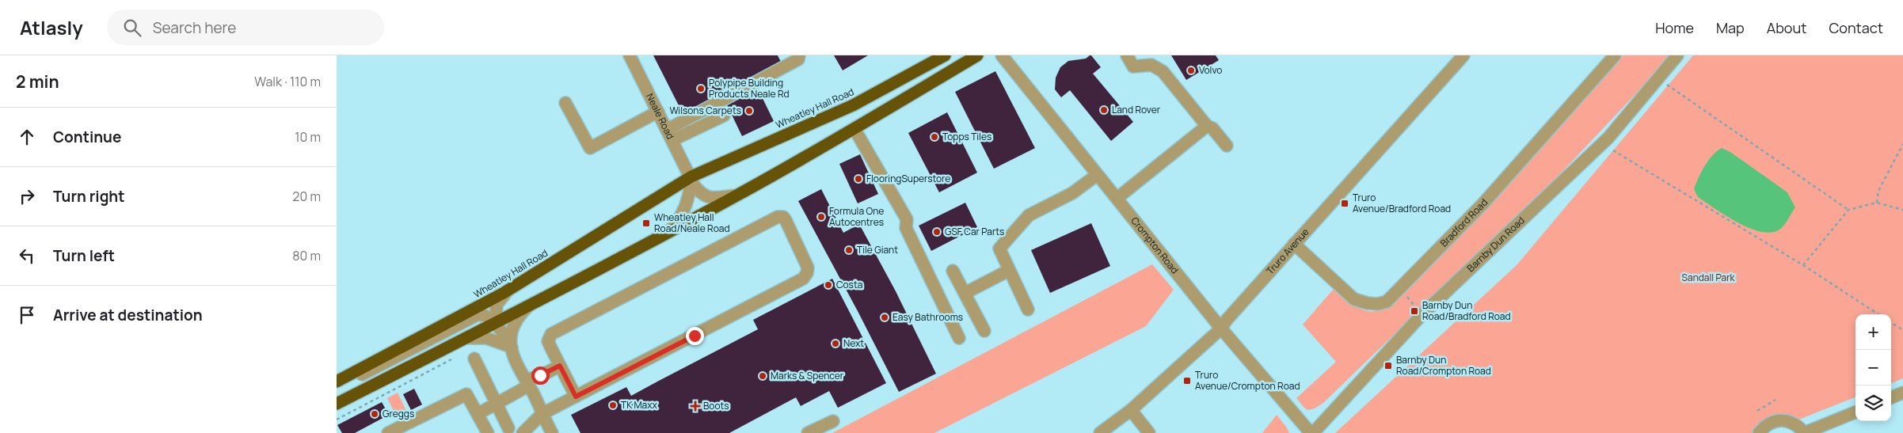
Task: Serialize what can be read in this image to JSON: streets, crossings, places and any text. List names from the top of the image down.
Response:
{
  "streets": {
    "highway": ["Wheatley Hall Road"],
    "street": [
      "Neale Road",
      "Bradford Road",
      "Barnby Dun Road",
      "Crompton Road",
      "Truro Avenue"
    ]
  },
  "crossings": [
    ["Wheatley Hall Road", "Neale Road"],
    ["Bradford Road", "Truro Avenue"],
    ["Barnby Dun Road", "Crompton Road"],
    ["Crompton Road", "Truro Avenue"]
  ],
  "parks": ["Sandall Park"],
  "places": {
    "other": [
      "Volvo",
      "Polypipe Building Products Neale Rd",
      "Land Rover",
      "Wilsons Carpets",
      "Topps Tiles",
      "FlooringSuperstore",
      "Formula One Autocentres",
      "GSF Car Parts",
      "Tile Giant",
      "Costa",
      "Easy Bathrooms",
      "Next",
      "Marks & Spencer",
      "TK Maxx",
      "Greggs"
    ],
    "transit": [
      "Truro Avenue/Bradford Road",
      "Wheatley Hall Road/Neale Road",
      "Barnby Dun Road/Bradford Road",
      "Barnby Dun Road/Crompton Road",
      "Truro Avenue/Crompton Road"
    ],
    "health": ["Boots"]
  },
  "page": {
    "header": "Atlasly",
    "search": "Search here",
    "nav": [
      "Home",
      "Map",
      "About",
      "Contact"
    ],
    "heading": ["2 min", "Walk · 110 m"],
    "list": [
      ["Continue", "10 m"],
      ["Turn right", "20 m"],
      ["Turn left", "80 m"],
      "Arrive at destination"
    ],
    "map_buttons": ["+", "−"]
  }
}
